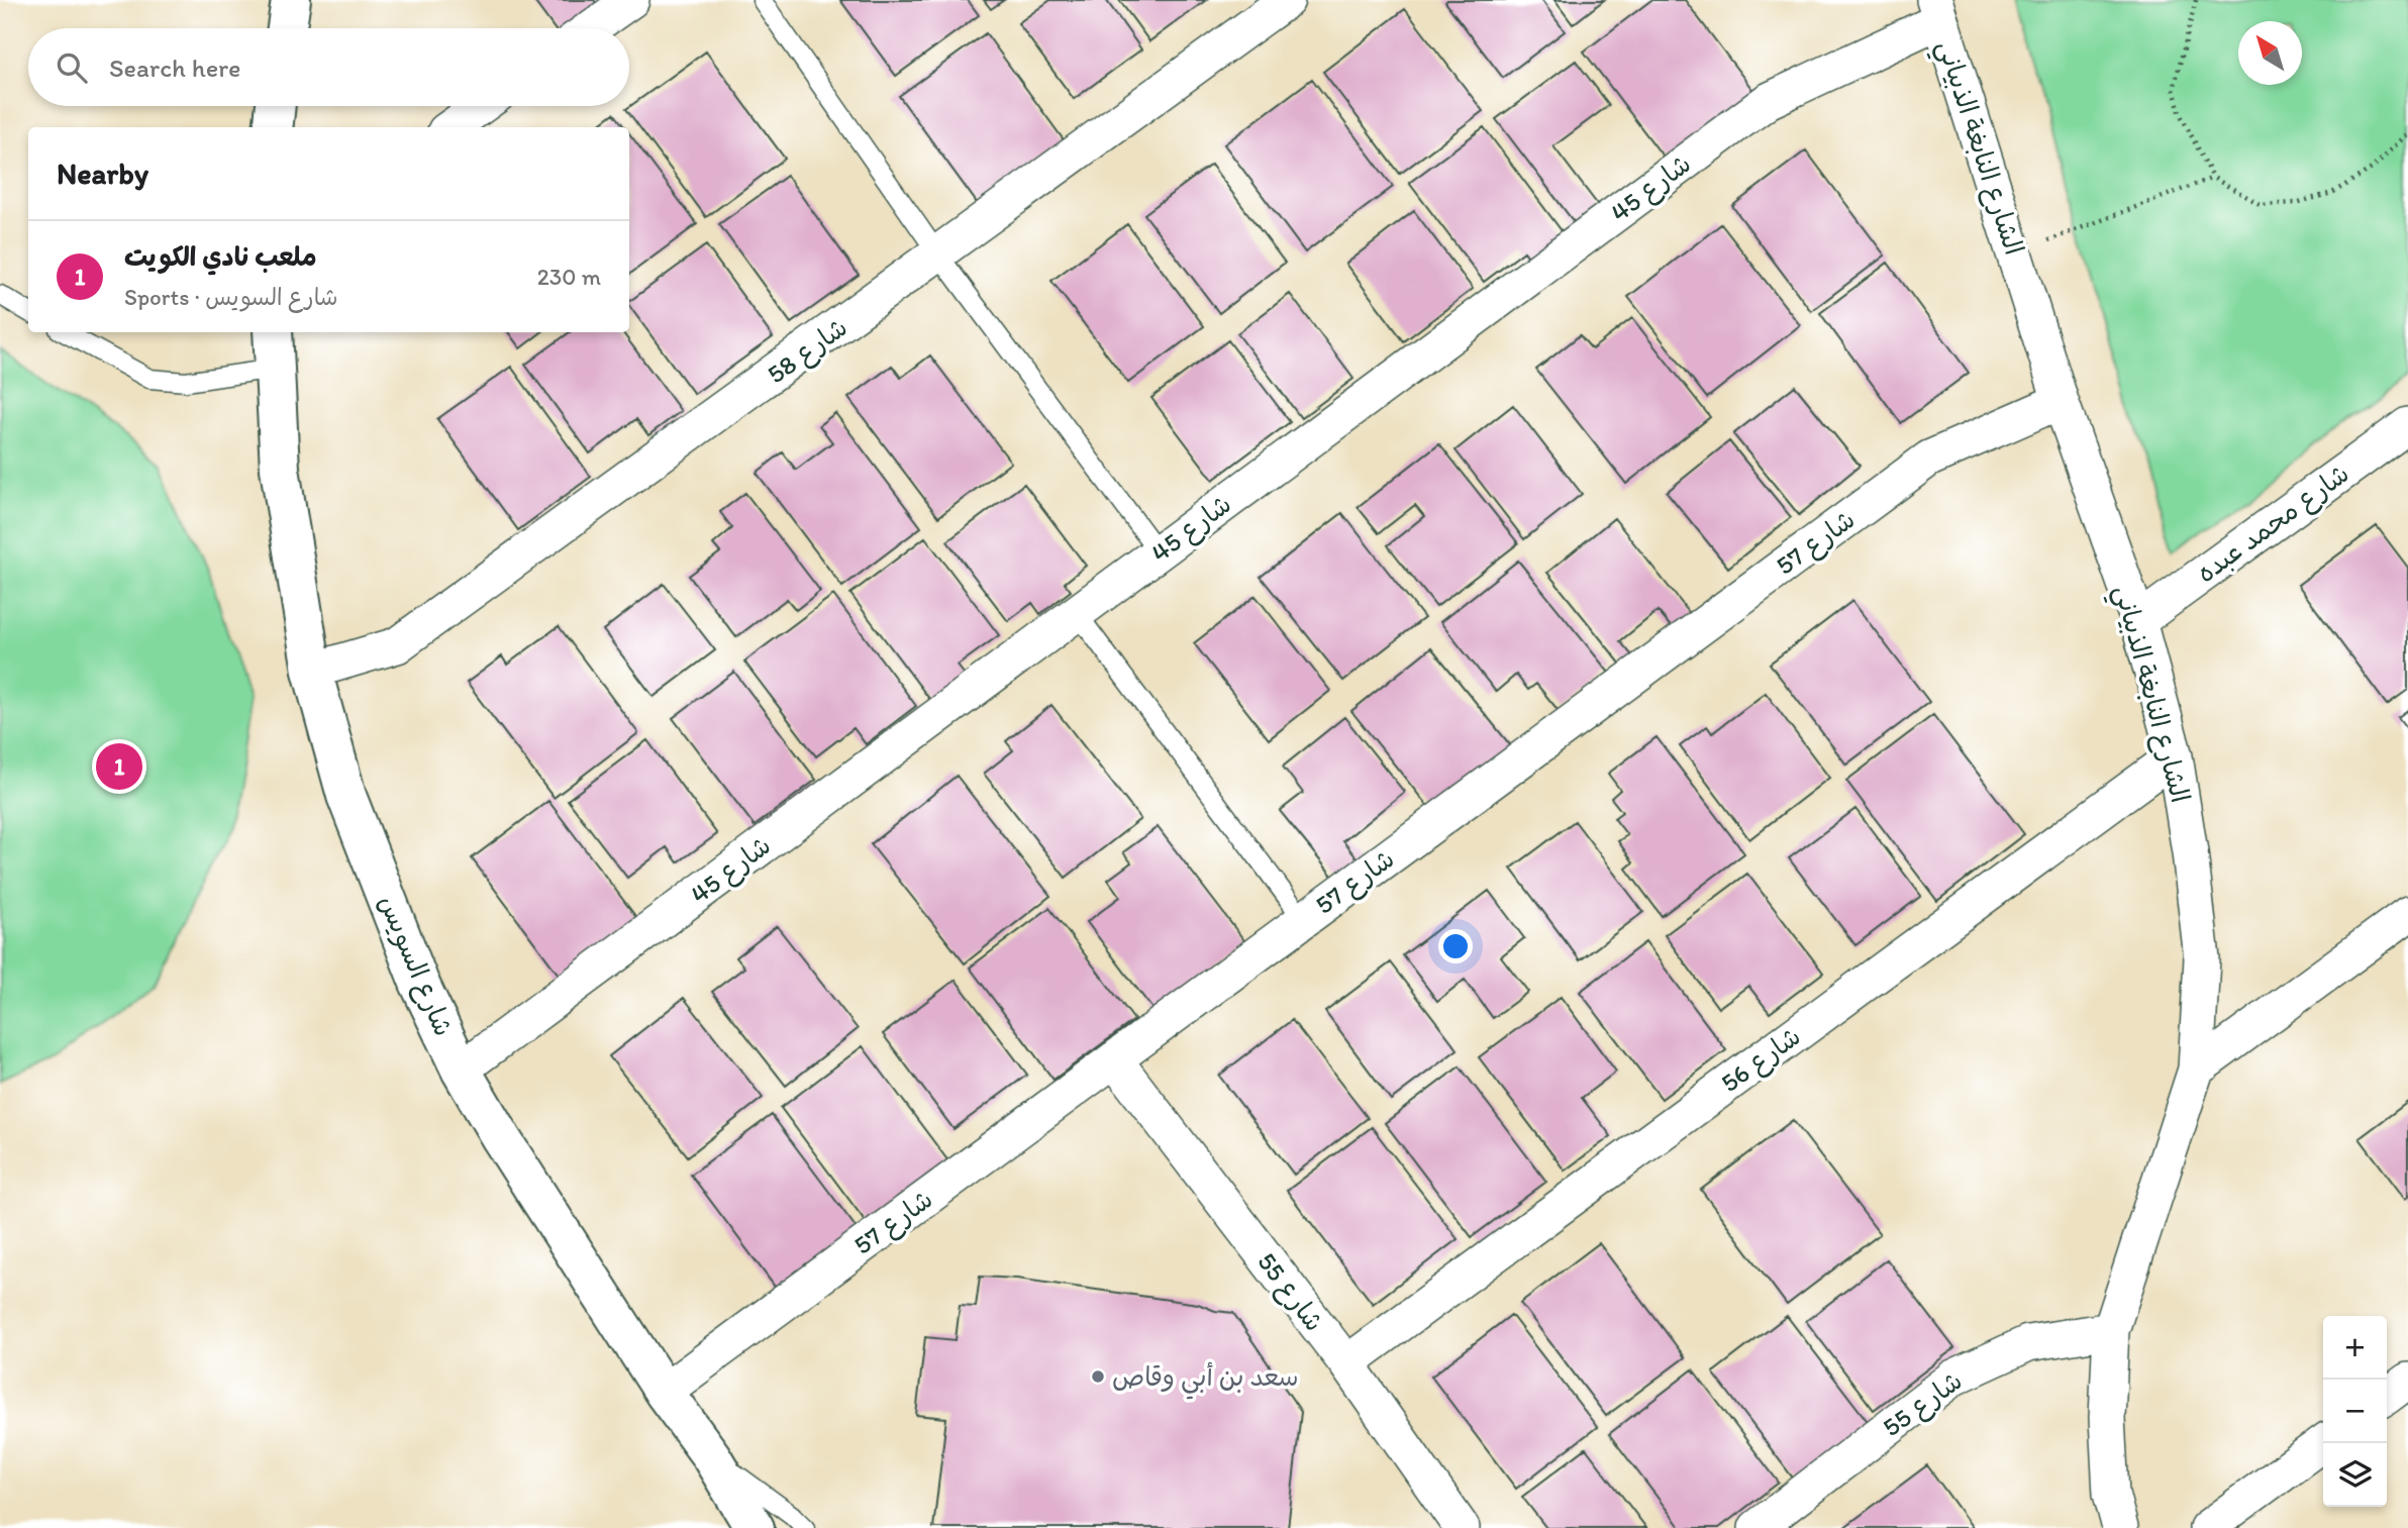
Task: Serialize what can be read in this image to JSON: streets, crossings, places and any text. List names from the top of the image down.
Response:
{
  "streets": {
    "street": [
      "الشارع النابغة الذبياني",
      "شارع 45",
      "شارع 58",
      "شارع محمد عبده",
      "شارع 57",
      "شارع السويس",
      "شارع 56",
      "شارع 55"
    ]
  },
  "crossings": [
    ["الشارع النابغة الذبياني", "شارع 45"],
    ["الشارع النابغة الذبياني", "شارع محمد عبده"],
    ["الشارع النابغة الذبياني", "شارع 57"],
    ["الشارع النابغة الذبياني", "شارع 56"],
    ["الشارع النابغة الذبياني", "شارع 55"],
    ["شارع 45", "شارع السويس"],
    ["شارع 58", "شارع السويس"],
    ["شارع 57", "شارع السويس"],
    ["شارع 57", "شارع 55"],
    ["شارع 56", "شارع 55"]
  ],
  "places": ["سعد بن أبي وقاص"],
  "north": "top left",
  "page": {
    "search": "Search here",
    "heading": "Nearby",
    "list": [
      {
        "mark": "1",
        "name": "ملعب نادي الكويت",
        "note": "Sports · شارع السويس",
        "value": "230 m"
      }
    ],
    "pins": "1",
    "map_buttons": ["+", "−"]
  }
}
